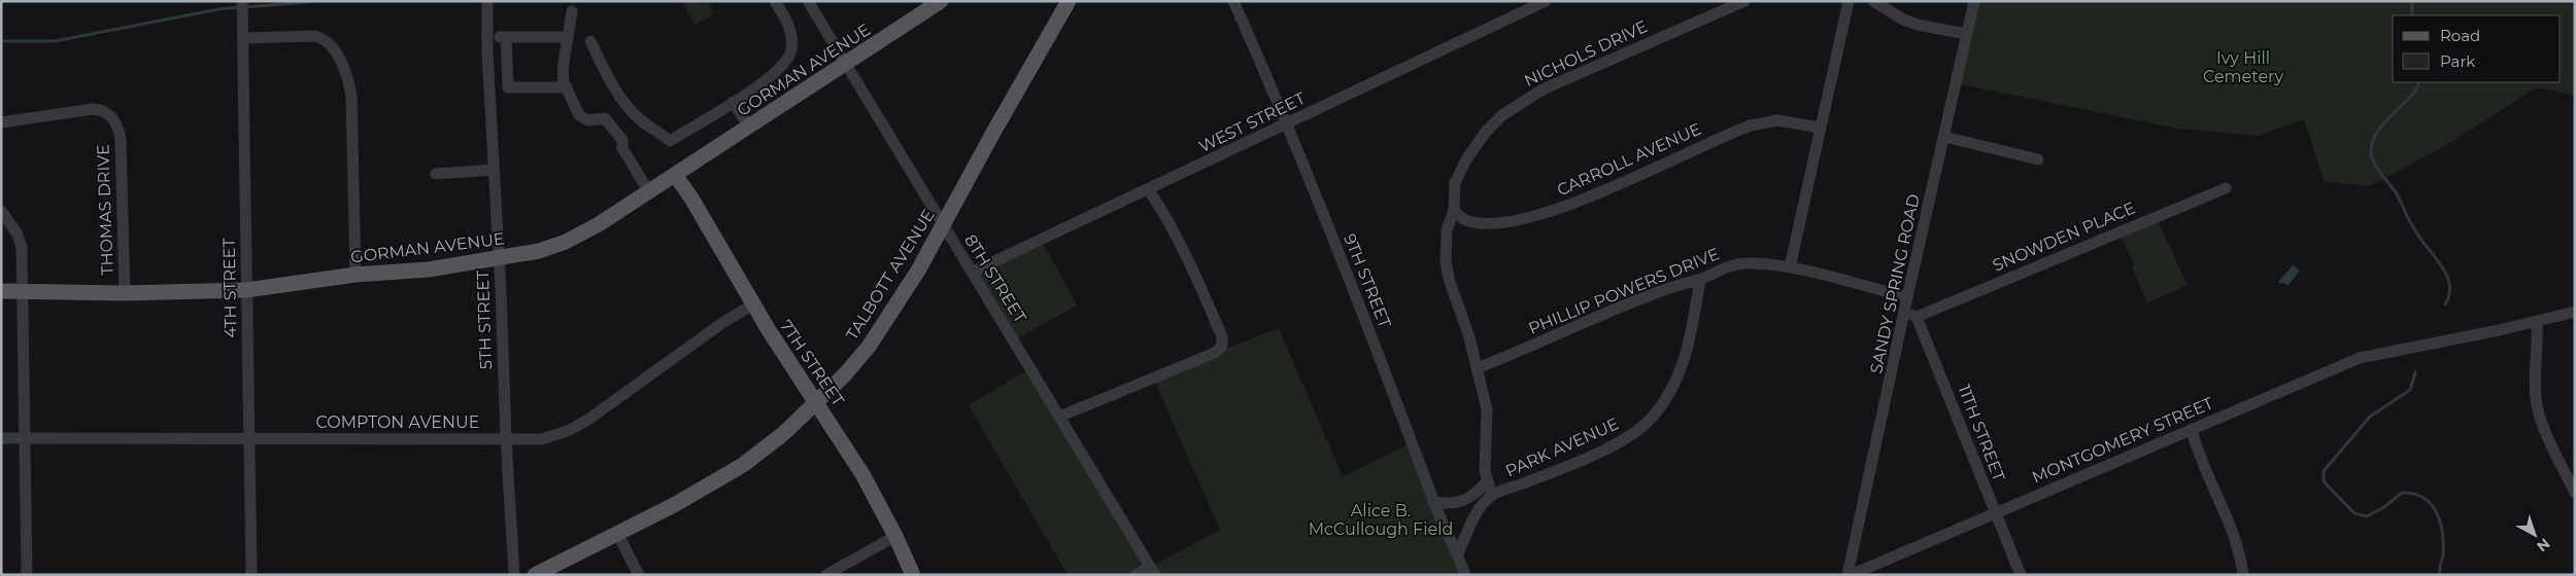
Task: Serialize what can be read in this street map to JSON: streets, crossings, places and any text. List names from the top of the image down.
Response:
{
  "streets": {
    "main road": ["GORMAN AVENUE", "TALBOTT AVENUE", "7TH STREET"],
    "street": [
      "NICHOLS DRIVE",
      "WEST STREET",
      "CARROLL AVENUE",
      "THOMAS DRIVE",
      "SNOWDEN PLACE",
      "8TH STREET",
      "9TH STREET",
      "SANDY SPRING ROAD",
      "4TH STREET",
      "PHILLIP POWERS DRIVE",
      "5TH STREET",
      "COMPTON AVENUE",
      "11TH STREET",
      "MONTGOMERY STREET",
      "PARK AVENUE"
    ]
  },
  "crossings": [
    ["NICHOLS DRIVE", "CARROLL AVENUE"],
    ["NICHOLS DRIVE", "PHILLIP POWERS DRIVE"],
    ["NICHOLS DRIVE", "PARK AVENUE"],
    ["GORMAN AVENUE", "THOMAS DRIVE"],
    ["GORMAN AVENUE", "8TH STREET"],
    ["GORMAN AVENUE", "4TH STREET"],
    ["GORMAN AVENUE", "5TH STREET"],
    ["GORMAN AVENUE", "7TH STREET"],
    ["WEST STREET", "8TH STREET"],
    ["WEST STREET", "9TH STREET"],
    ["SNOWDEN PLACE", "11TH STREET"],
    ["TALBOTT AVENUE", "8TH STREET"],
    ["TALBOTT AVENUE", "7TH STREET"],
    ["9TH STREET", "PARK AVENUE"],
    ["SANDY SPRING ROAD", "PHILLIP POWERS DRIVE"],
    ["SANDY SPRING ROAD", "MONTGOMERY STREET"],
    ["4TH STREET", "COMPTON AVENUE"],
    ["PHILLIP POWERS DRIVE", "PARK AVENUE"],
    ["5TH STREET", "COMPTON AVENUE"],
    ["7TH STREET", "COMPTON AVENUE"],
    ["11TH STREET", "MONTGOMERY STREET"]
  ],
  "parks": ["Ivy Hill Cemetery", "Alice B. McCullough Field"],
  "legend": ["Road", "Park"],
  "north": "bottom right"
}
